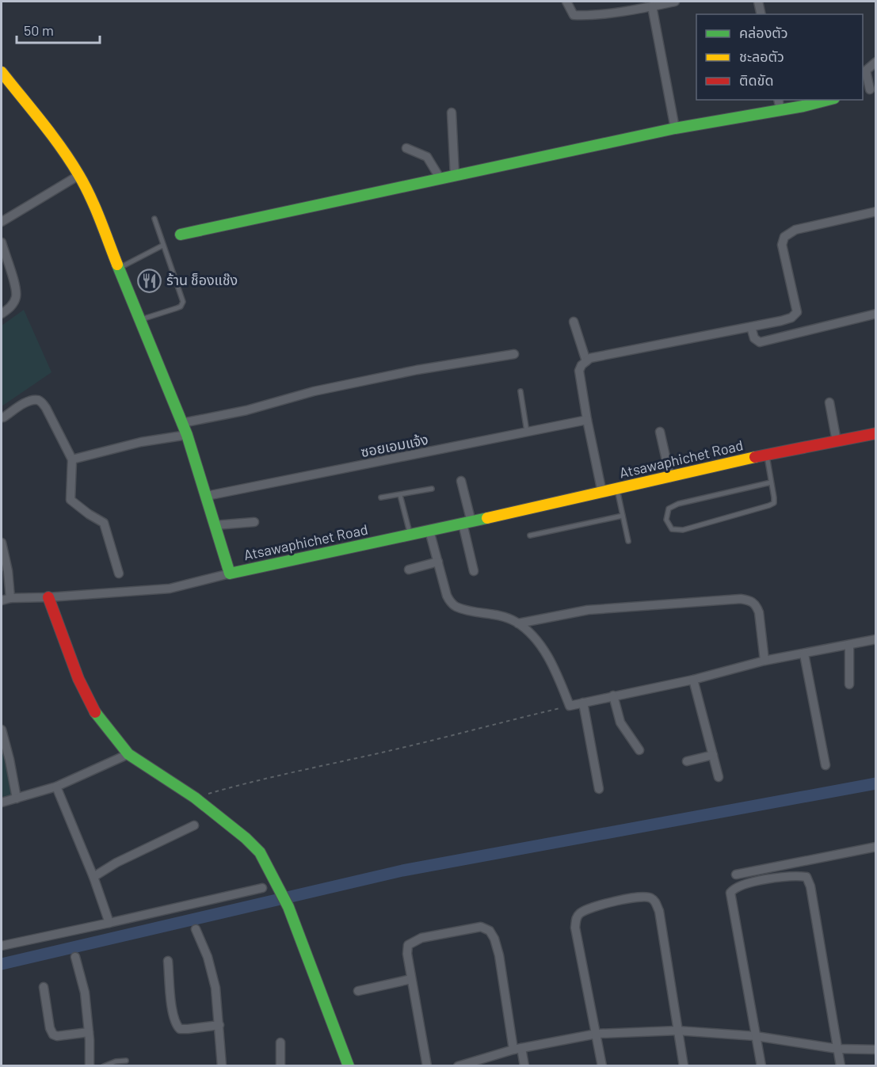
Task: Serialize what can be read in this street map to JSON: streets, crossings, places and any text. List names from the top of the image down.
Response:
{
  "streets": {
    "street": ["ซอยเอมแจ้ง", "Atsawaphichet Road"]
  },
  "crossings": [
    ["ซอยเอมแจ้ง", "Atsawaphichet Road"]
  ],
  "places": {
    "restaurant": ["ร้าน ช็องแช๊ง"]
  },
  "legend": ["คล่องตัว", "ชะลอตัว", "ติดขัด"],
  "scale_bar": "50 m"
}
